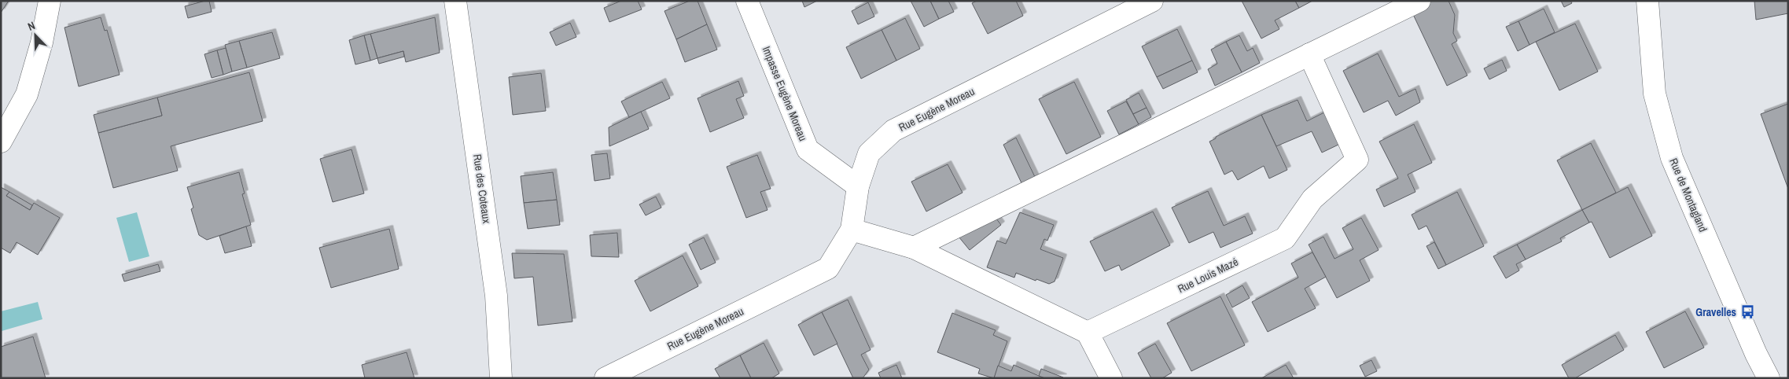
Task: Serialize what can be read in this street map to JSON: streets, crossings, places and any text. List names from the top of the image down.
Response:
{
  "streets": {
    "street": [
      "Impasse Eugène Moreau",
      "Rue Eugène Moreau",
      "Rue des Coteaux",
      "Rue de Montagland",
      "Rue Louis Mazé"
    ]
  },
  "crossings": [
    ["Impasse Eugène Moreau", "Rue Eugène Moreau"]
  ],
  "places": {
    "bus stop": ["Gravelles"]
  },
  "north": "top left"
}
